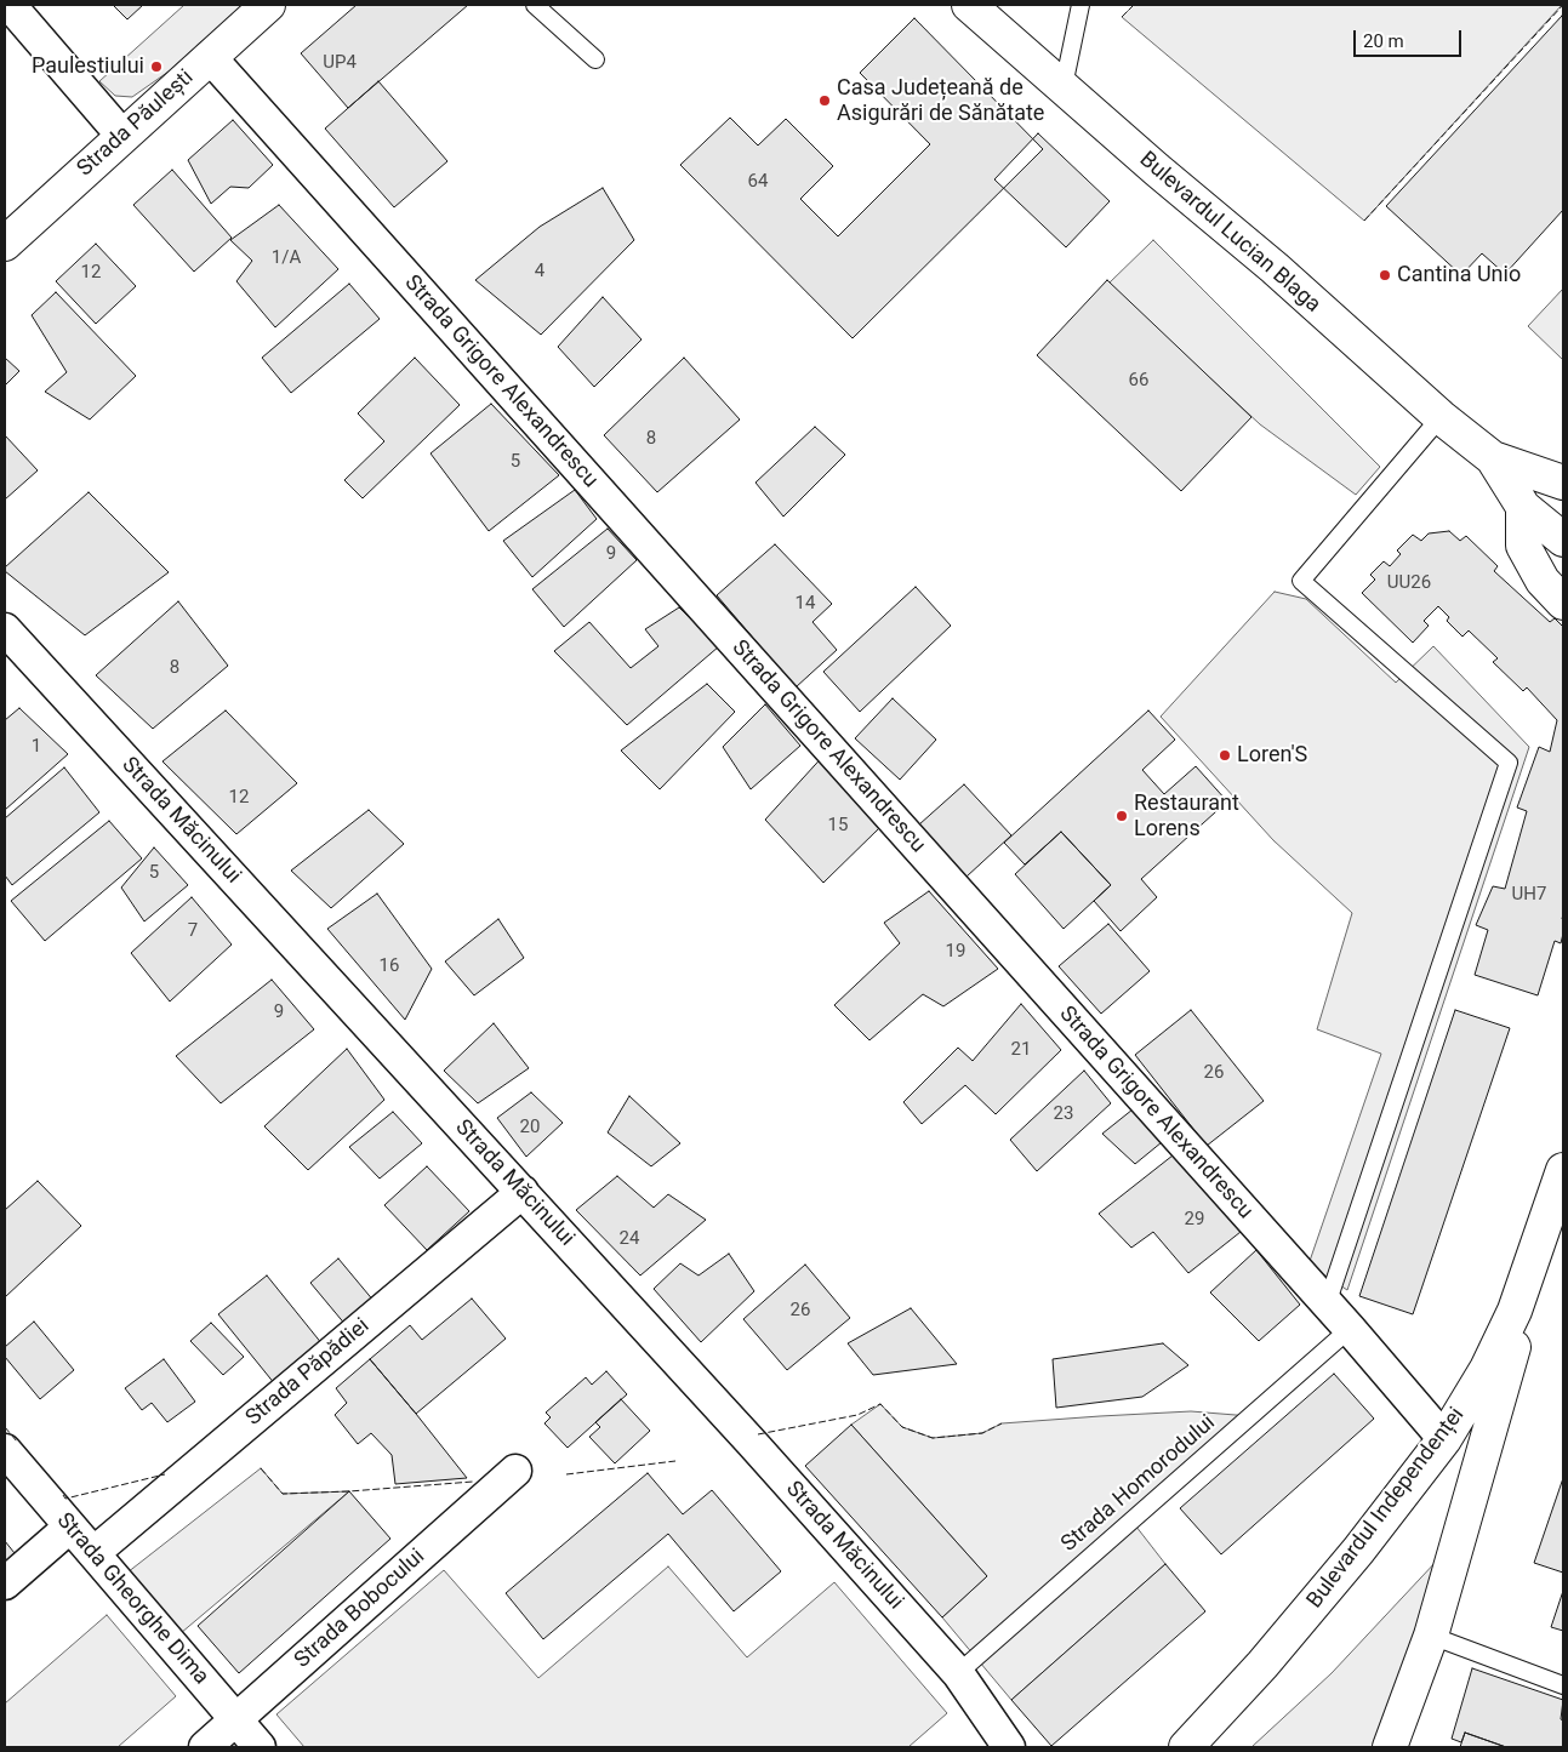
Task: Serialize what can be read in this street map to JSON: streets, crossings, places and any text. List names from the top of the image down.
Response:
{
  "streets": {
    "main road": ["Strada Păulești", "Bulevardul Lucian Blaga", "Bulevardul Independenței"],
    "street": [
      "Strada Grigore Alexandrescu",
      "Strada Măcinului",
      "Strada Păpădiei",
      "Strada Gheorghe Dima",
      "Strada Bobocului"
    ],
    "lane": ["Strada Homorodului"]
  },
  "crossings": [
    ["Strada Păulești", "Strada Grigore Alexandrescu"],
    ["Strada Grigore Alexandrescu", "Strada Homorodului"],
    ["Strada Grigore Alexandrescu", "Bulevardul Independenței"],
    ["Strada Măcinului", "Strada Păpădiei"],
    ["Strada Măcinului", "Strada Homorodului"],
    ["Strada Păpădiei", "Strada Gheorghe Dima"],
    ["Strada Gheorghe Dima", "Strada Bobocului"]
  ],
  "places": [
    "Paulestiului",
    "Casa Județeană de Asigurări de Sănătate",
    "Cantina Unio",
    "Loren'S",
    "Restaurant Lorens"
  ],
  "house_numbers": [
    "UP4",
    "64",
    "1/A",
    "4",
    "12",
    "66",
    "8",
    "5",
    "9",
    "UU26",
    "14",
    "8",
    "1",
    "12",
    "15",
    "5",
    "UH7",
    "7",
    "19",
    "16",
    "9",
    "21",
    "26",
    "23",
    "20",
    "29",
    "24",
    "26"
  ],
  "scale_bar": "20 m"
}
